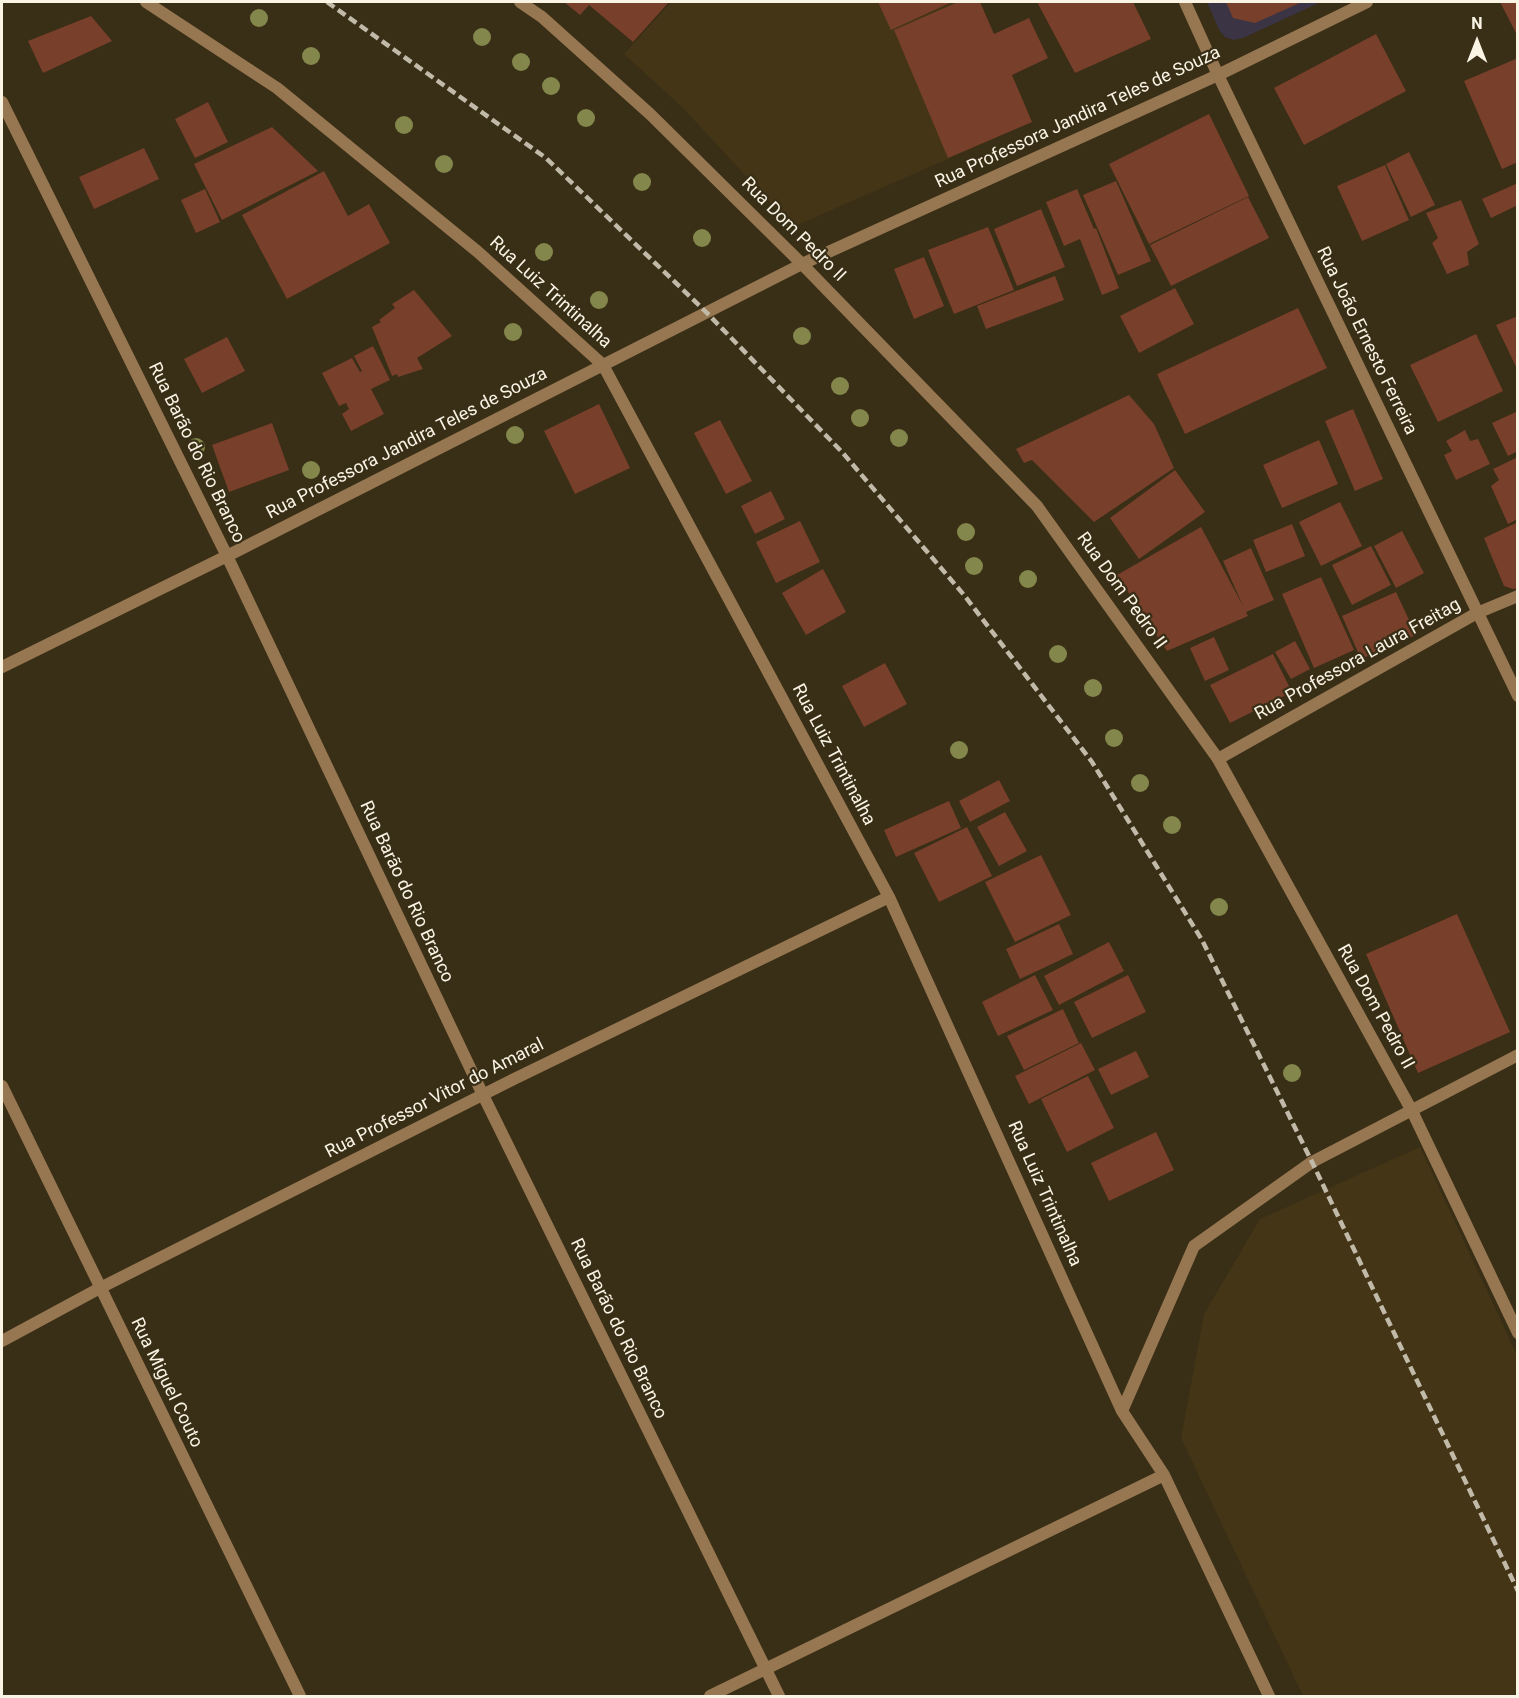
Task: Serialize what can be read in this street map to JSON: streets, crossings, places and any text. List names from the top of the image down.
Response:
{
  "streets": {
    "street": [
      "Rua Professora Jandira Teles de Souza",
      "Rua Dom Pedro II",
      "Rua Luiz Trintinalha",
      "Rua João Ernesto Ferreira",
      "Rua Barão do Rio Branco",
      "Rua Professora Laura Freitag",
      "Rua Professor Vitor do Amaral",
      "Rua Miguel Couto"
    ]
  },
  "crossings": [
    ["Rua Professora Jandira Teles de Souza", "Rua Dom Pedro II"],
    ["Rua Professora Jandira Teles de Souza", "Rua Luiz Trintinalha"],
    ["Rua Professora Jandira Teles de Souza", "Rua João Ernesto Ferreira"],
    ["Rua Professora Jandira Teles de Souza", "Rua Barão do Rio Branco"],
    ["Rua Dom Pedro II", "Rua Professora Laura Freitag"],
    ["Rua Luiz Trintinalha", "Rua Professor Vitor do Amaral"],
    ["Rua João Ernesto Ferreira", "Rua Professora Laura Freitag"],
    ["Rua Barão do Rio Branco", "Rua Professor Vitor do Amaral"],
    ["Rua Professor Vitor do Amaral", "Rua Miguel Couto"]
  ],
  "north": "top"
}
